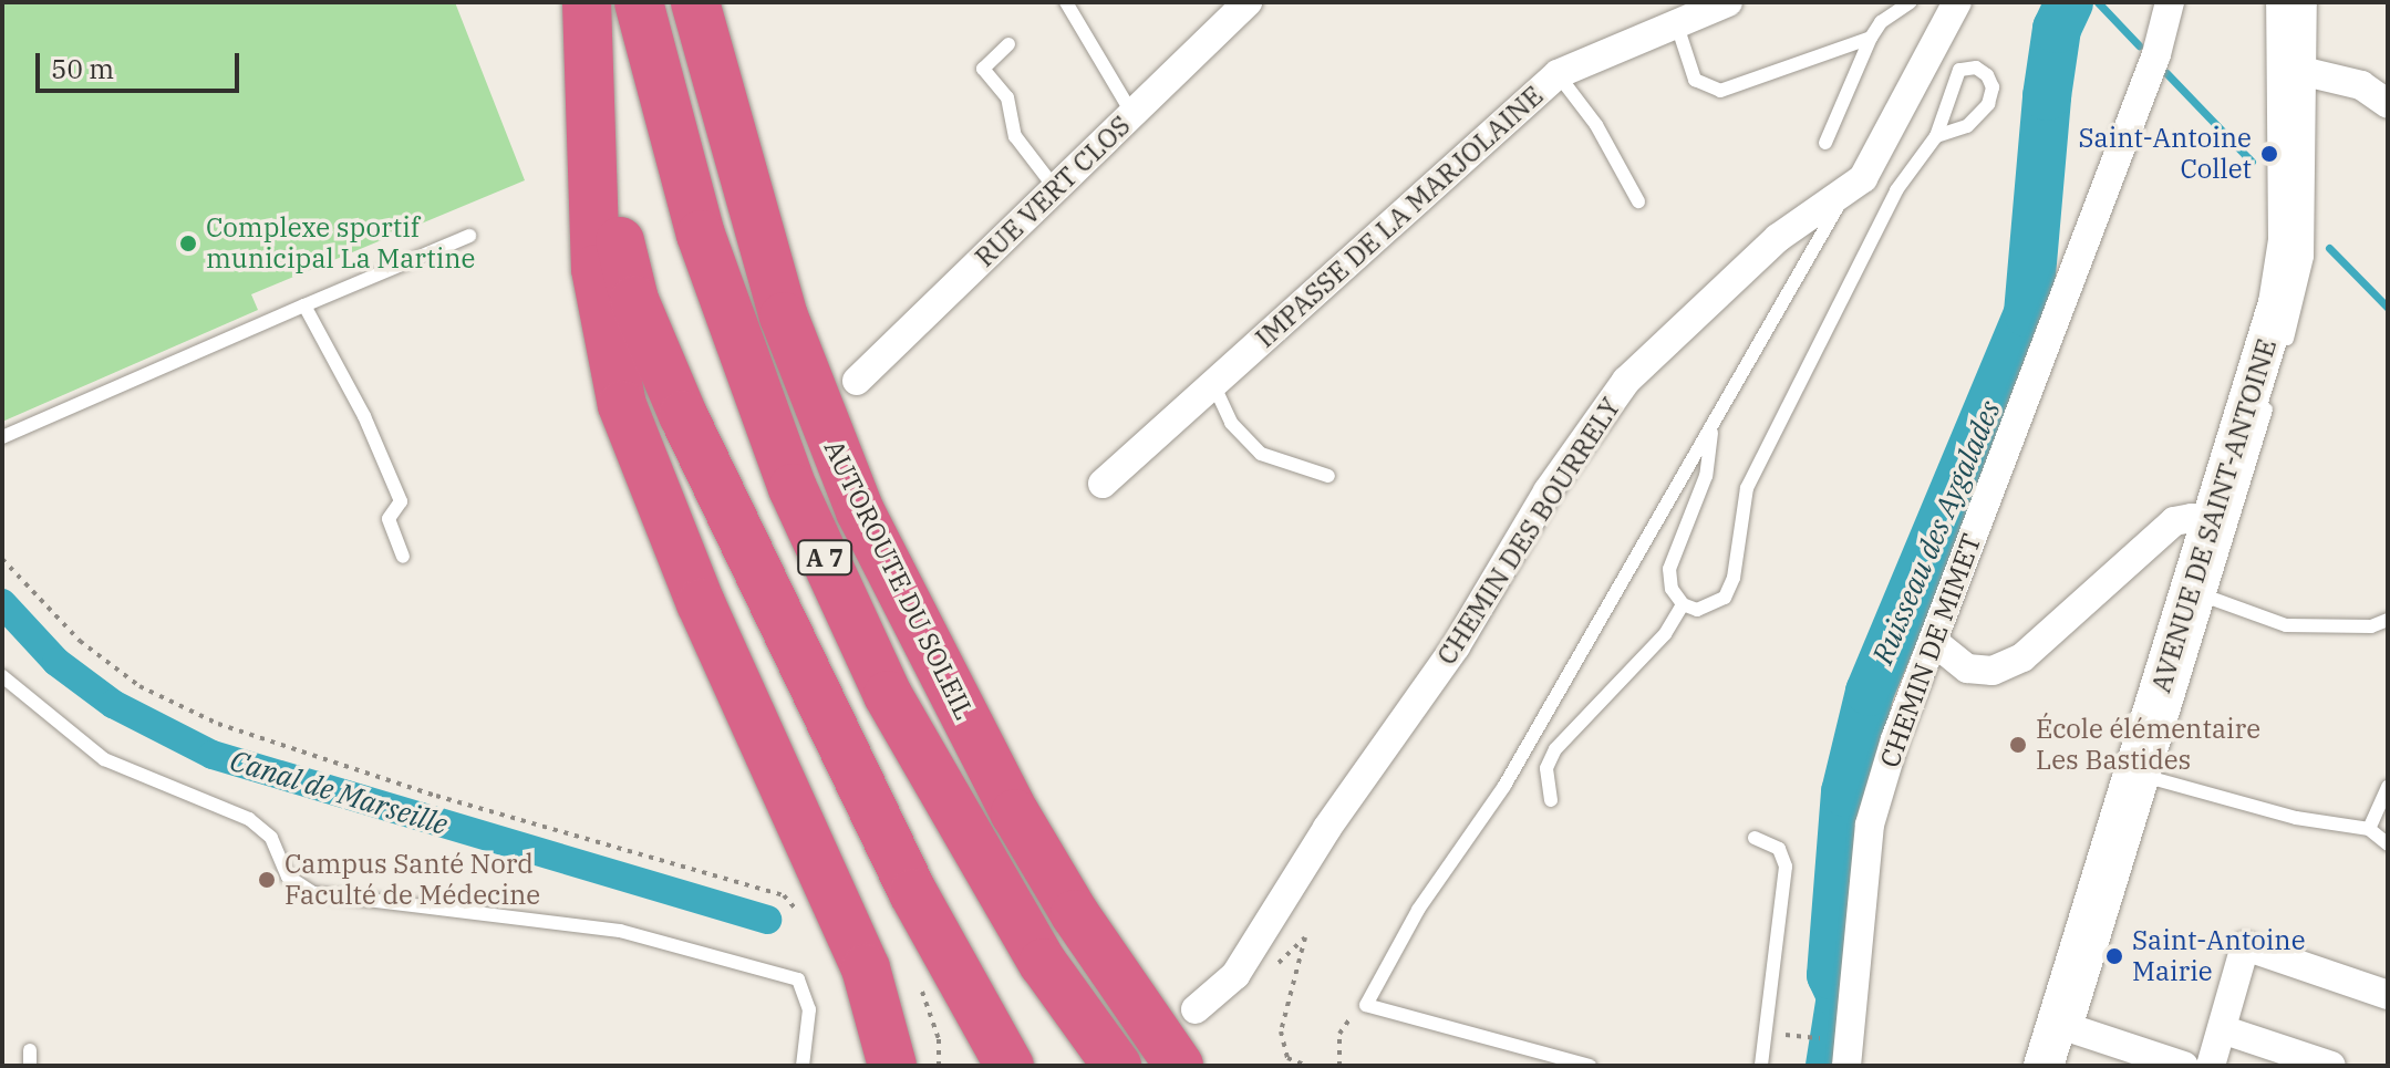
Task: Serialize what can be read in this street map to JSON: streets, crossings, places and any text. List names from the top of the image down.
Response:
{
  "streets": {
    "highway": ["A 7", "AUTOROUTE DU SOLEIL"],
    "main road": ["AVENUE DE SAINT-ANTOINE"],
    "street": [
      "RUE VERT CLOS",
      "IMPASSE DE LA MARJOLAINE",
      "CHEMIN DES BOURRELY",
      "CHEMIN DE MIMET"
    ]
  },
  "water": ["Ruisseau des Aygalades", "Canal de Marseille"],
  "places": [
    "Saint-Antoine Collet",
    "Complexe sportif municipal La Martine",
    "École élémentaire Les Bastides",
    "Campus Santé Nord Faculté de Médecine",
    "Saint-Antoine Mairie"
  ],
  "scale_bar": "50 m"
}
